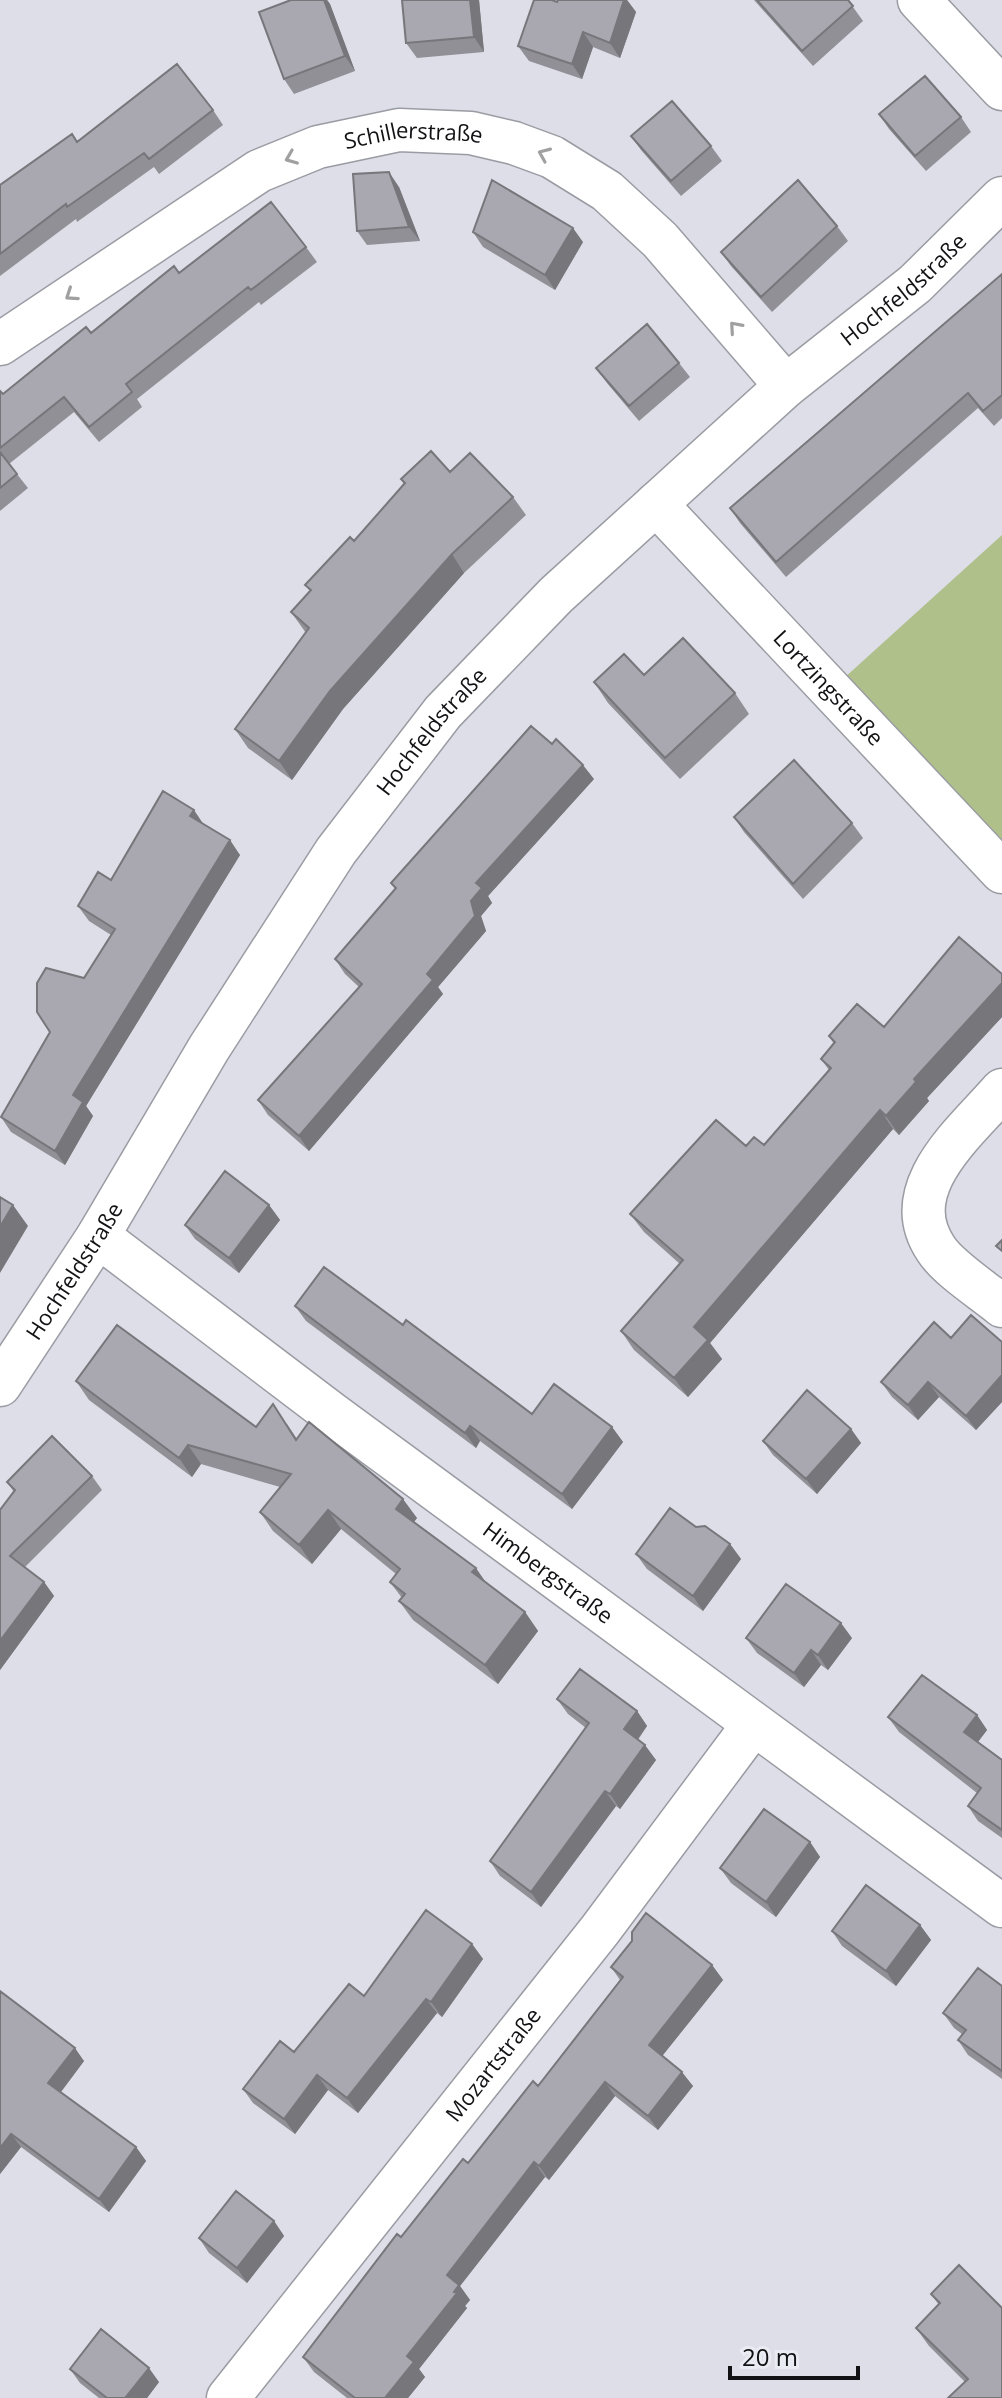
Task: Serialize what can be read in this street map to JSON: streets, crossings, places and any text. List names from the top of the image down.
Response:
{
  "streets": {
    "street": [
      "Schillerstraße",
      "Hochfeldstraße",
      "Lortzingstraße",
      "Himbergstraße",
      "Mozartstraße"
    ]
  },
  "crossings": [
    ["Schillerstraße", "Hochfeldstraße"],
    ["Hochfeldstraße", "Lortzingstraße"],
    ["Hochfeldstraße", "Himbergstraße"],
    ["Himbergstraße", "Mozartstraße"]
  ],
  "one_way": ["Schillerstraße"],
  "scale_bar": "20 m"
}
